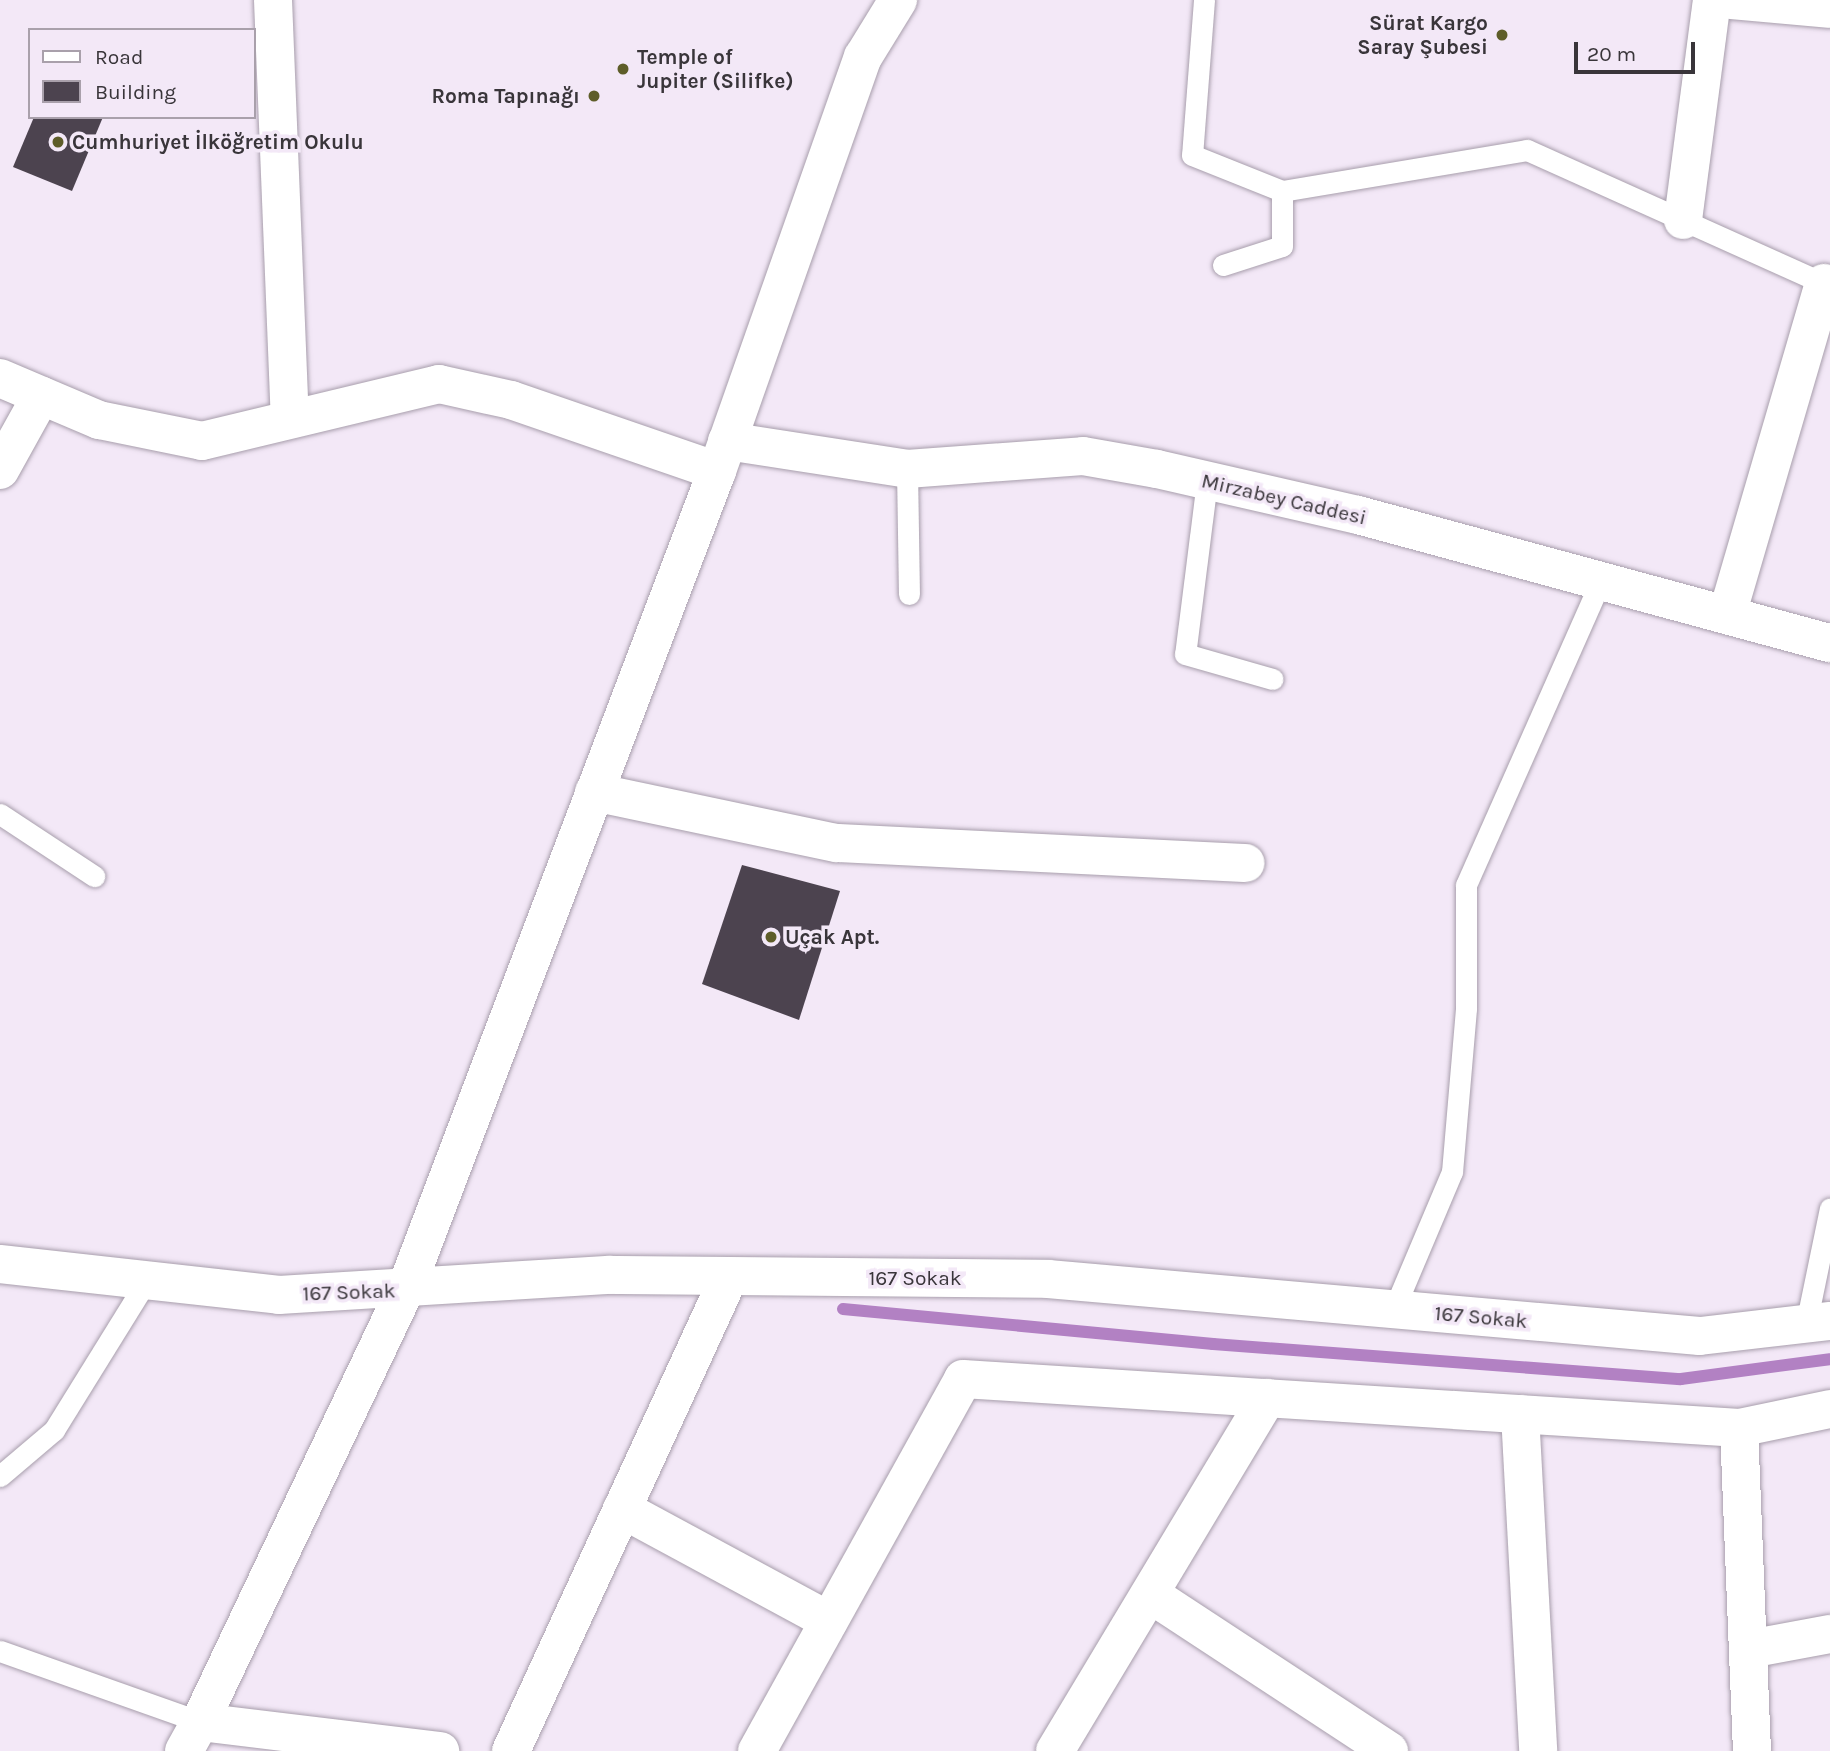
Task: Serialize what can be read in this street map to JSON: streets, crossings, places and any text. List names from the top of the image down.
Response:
{
  "streets": {
    "street": ["Mirzabey Caddesi", "167 Sokak"]
  },
  "places": [
    "Sürat Kargo Saray Şubesi",
    "Temple of Jupiter (Silifke)",
    "Roma Tapınağı",
    "Cumhuriyet İlköğretim Okulu",
    "Uçak Apt."
  ],
  "legend": ["Road", "Building"],
  "scale_bar": "20 m"
}
